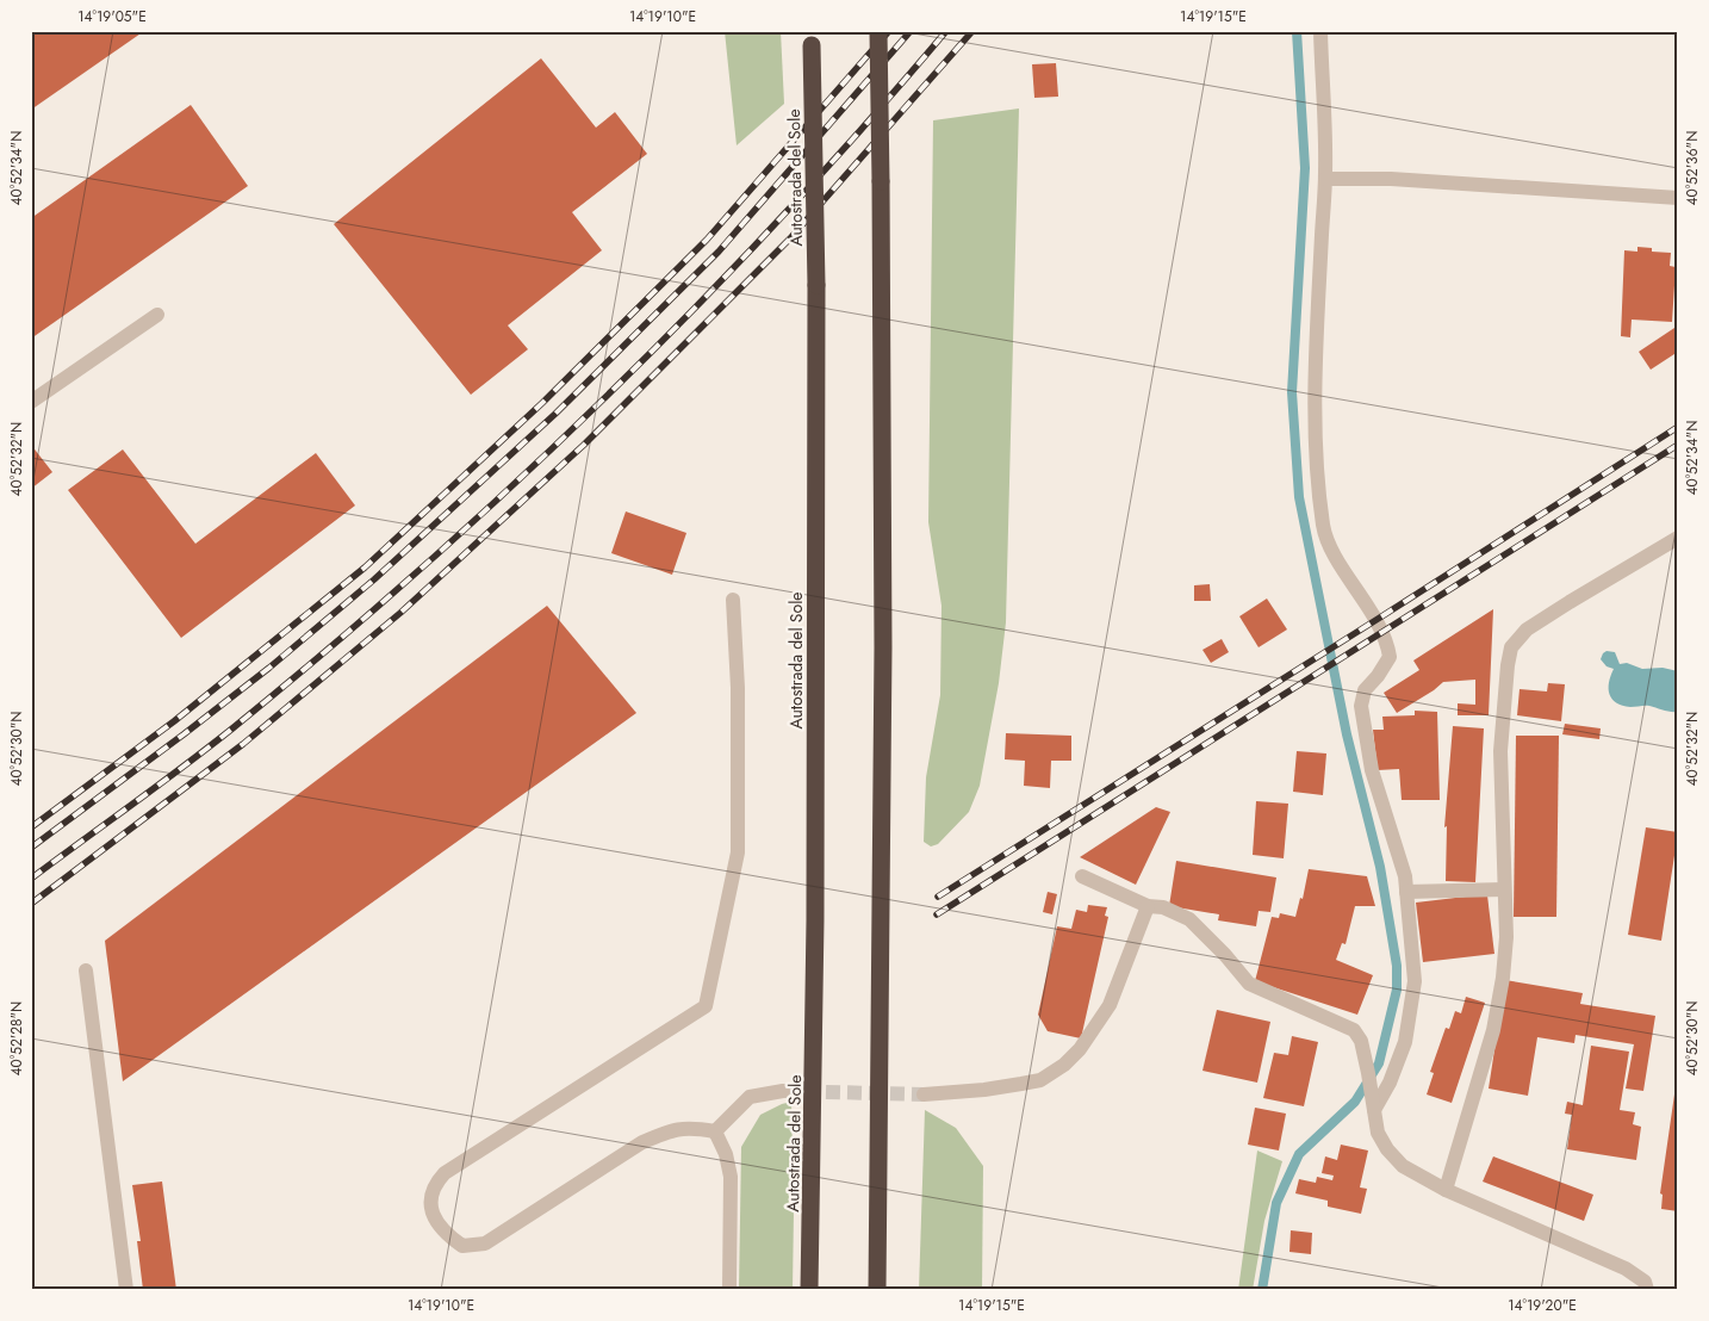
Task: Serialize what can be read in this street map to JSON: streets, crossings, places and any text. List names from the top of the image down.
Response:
{
  "streets": {
    "highway": ["Autostrada del Sole"]
  },
  "coordinates": [
    "14°19'05\"E",
    "14°19'10\"E",
    "14°19'15\"E",
    "40°52'36\"N",
    "40°52'34\"N",
    "40°52'32\"N",
    "40°52'30\"N",
    "40°52'28\"N",
    "14°19'20\"E"
  ]
}
